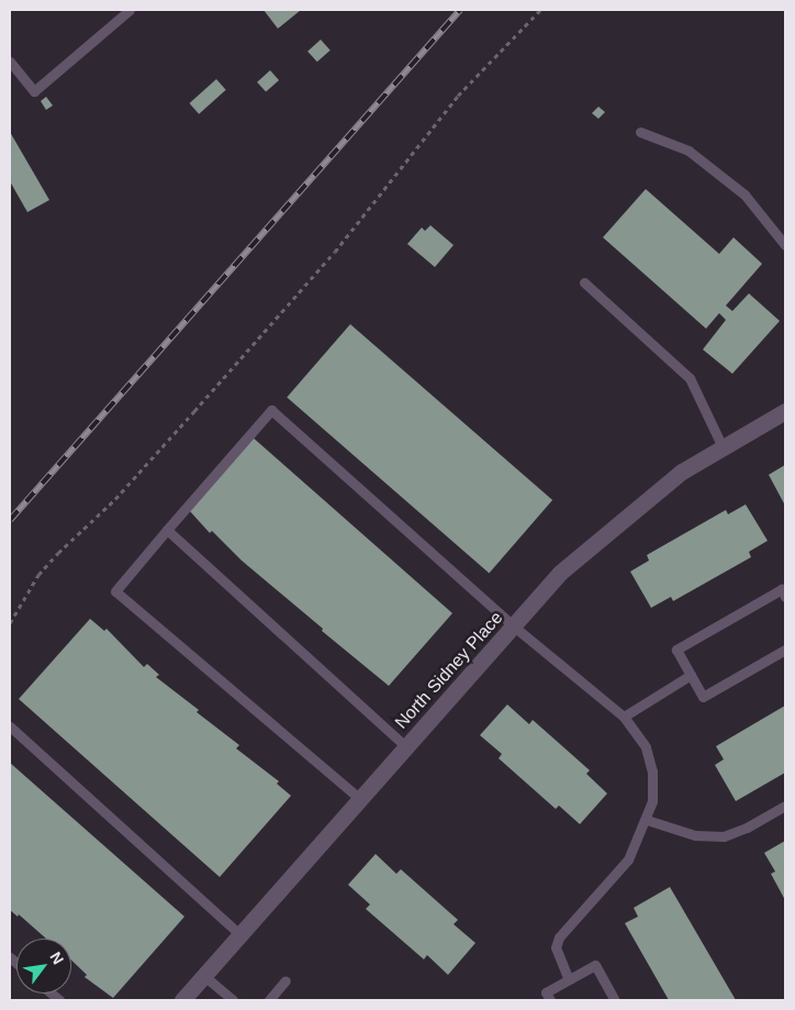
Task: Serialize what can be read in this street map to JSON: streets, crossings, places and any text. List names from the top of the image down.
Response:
{
  "streets": {
    "street": ["North Sidney Place"]
  },
  "north": "top right"
}
